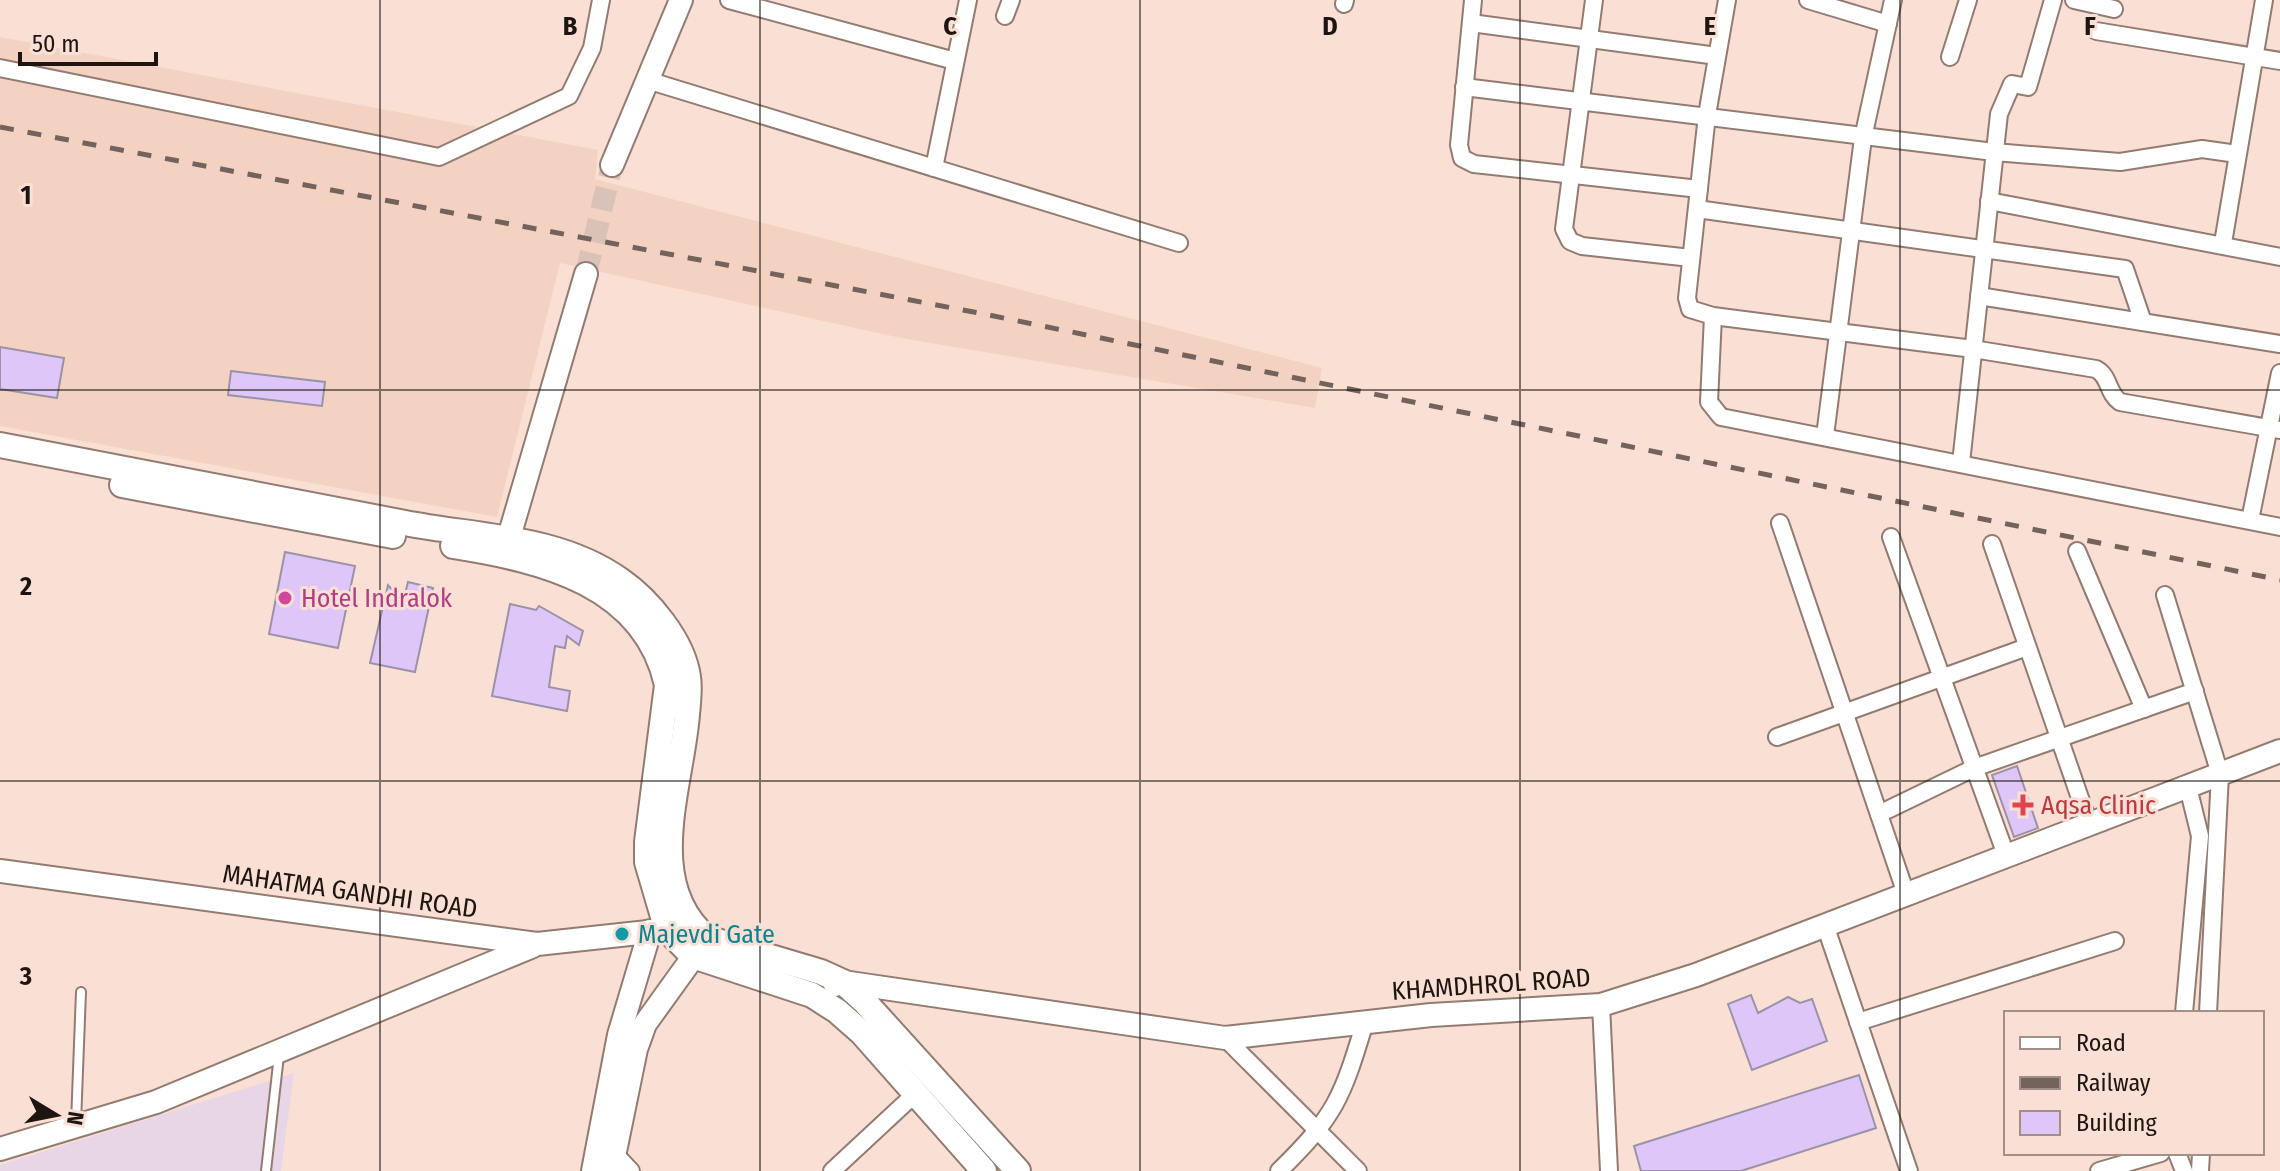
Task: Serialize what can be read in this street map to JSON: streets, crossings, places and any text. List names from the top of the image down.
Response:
{
  "streets": {
    "main road": ["MAHATMA GANDHI ROAD", "KHAMDHROL ROAD"]
  },
  "places": {
    "other": ["Hotel Indralok", "Majevdi Gate"],
    "health": ["Aqsa Clinic"]
  },
  "legend": ["Road", "Railway", "Building"],
  "scale_bar": "50 m",
  "north": "right",
  "grid": {
    "columns": [
      "B",
      "C",
      "D",
      "E",
      "F"
    ],
    "rows": ["1", "2", "3"]
  }
}
